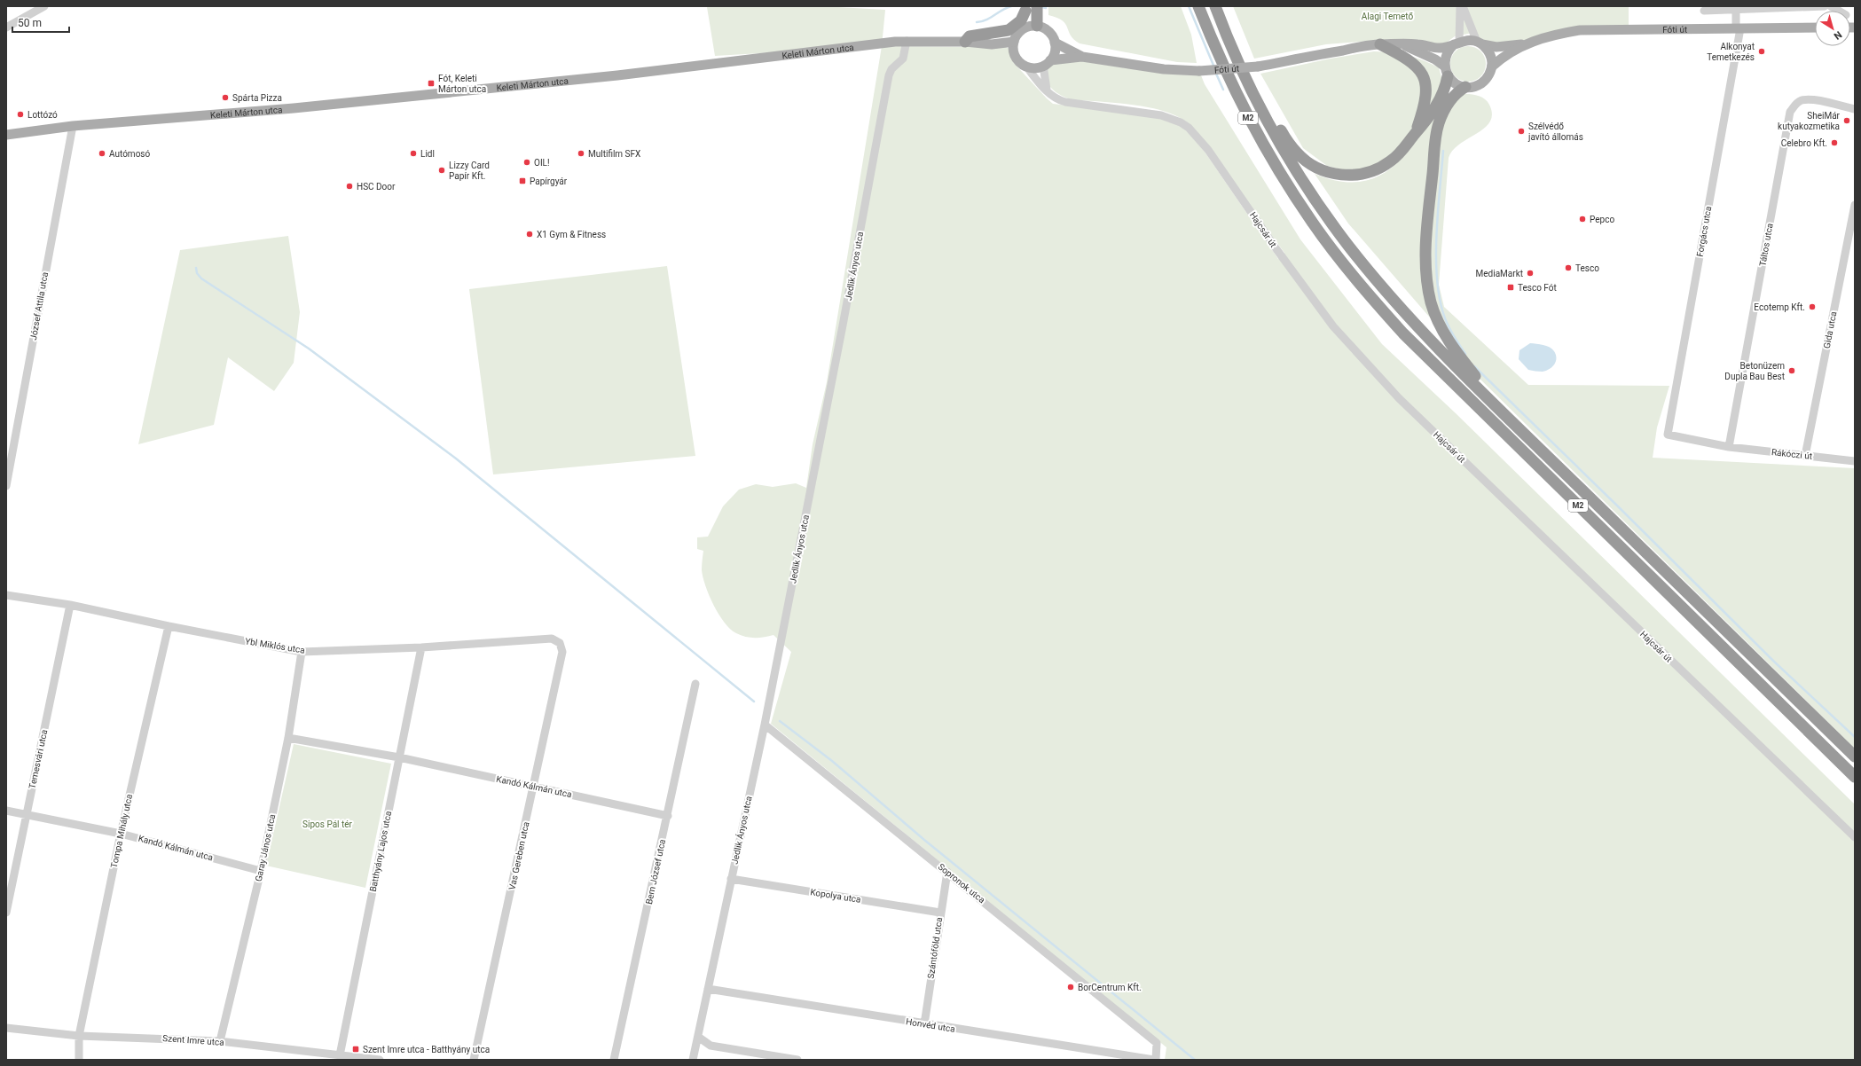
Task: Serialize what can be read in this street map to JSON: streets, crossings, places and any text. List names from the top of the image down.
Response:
{
  "streets": {
    "highway": ["M2"],
    "main road": ["Fóti út", "Keleti Márton utca"],
    "street": [
      "Hajcsár út",
      "Forgács utca",
      "Táltos utca",
      "Jedlik Ányos utca",
      "József Attila utca",
      "Gida utca",
      "Rákóczi út",
      "Ybl Miklós utca",
      "Temesvári utca",
      "Kandó Kálmán utca",
      "Tompa Mihály utca",
      "Garay János utca",
      "Batthyány Lajos utca",
      "Vas Gereben utca",
      "Bem József utca",
      "Sopronok utca",
      "Kopolya utca",
      "Szántóföld utca",
      "Honvéd utca",
      "Szent Imre utca"
    ]
  },
  "crossings": [
    ["Fóti út", "Keleti Márton utca"],
    ["Fóti út", "Hajcsár út"],
    ["Fóti út", "Forgács utca"],
    ["Keleti Márton utca", "Hajcsár út"],
    ["Keleti Márton utca", "Jedlik Ányos utca"],
    ["Keleti Márton utca", "József Attila utca"],
    ["Forgács utca", "Rákóczi út"],
    ["Táltos utca", "Rákóczi út"],
    ["Jedlik Ányos utca", "Sopronok utca"],
    ["Jedlik Ányos utca", "Kopolya utca"],
    ["Jedlik Ányos utca", "Honvéd utca"],
    ["Gida utca", "Rákóczi út"],
    ["Ybl Miklós utca", "Temesvári utca"],
    ["Ybl Miklós utca", "Tompa Mihály utca"],
    ["Ybl Miklós utca", "Garay János utca"],
    ["Ybl Miklós utca", "Batthyány Lajos utca"],
    ["Ybl Miklós utca", "Vas Gereben utca"],
    ["Temesvári utca", "Kandó Kálmán utca"],
    ["Kandó Kálmán utca", "Tompa Mihály utca"],
    ["Kandó Kálmán utca", "Garay János utca"],
    ["Kandó Kálmán utca", "Batthyány Lajos utca"],
    ["Kandó Kálmán utca", "Vas Gereben utca"],
    ["Kandó Kálmán utca", "Bem József utca"],
    ["Tompa Mihály utca", "Szent Imre utca"],
    ["Garay János utca", "Szent Imre utca"],
    ["Batthyány Lajos utca", "Szent Imre utca"],
    ["Sopronok utca", "Szántóföld utca"],
    ["Sopronok utca", "Honvéd utca"],
    ["Kopolya utca", "Szántóföld utca"],
    ["Szántóföld utca", "Honvéd utca"]
  ],
  "parks": ["Alagi Temető", "Sipos Pál tér"],
  "places": {
    "other": [
      "Alkonyat Temetkezés",
      "Spárta Pizza",
      "Lottózó",
      "SheiMár kutyakozmetika",
      "Szélvédő javító állomás",
      "Celebro Kft.",
      "Autómosó",
      "Lidl",
      "Multifilm SFX",
      "OIL!",
      "Lizzy Card Papír Kft.",
      "HSC Door",
      "Pepco",
      "X1 Gym & Fitness",
      "Tesco",
      "MediaMarkt",
      "Ecotemp Kft.",
      "Betonüzem Dupla Bau Best",
      "BorCentrum Kft."
    ],
    "transit": [
      "Fót, Keleti Márton utca",
      "Papírgyár",
      "Tesco Fót",
      "Szent Imre utca - Batthyány utca"
    ]
  },
  "scale_bar": "50 m",
  "north": "bottom right"
}
